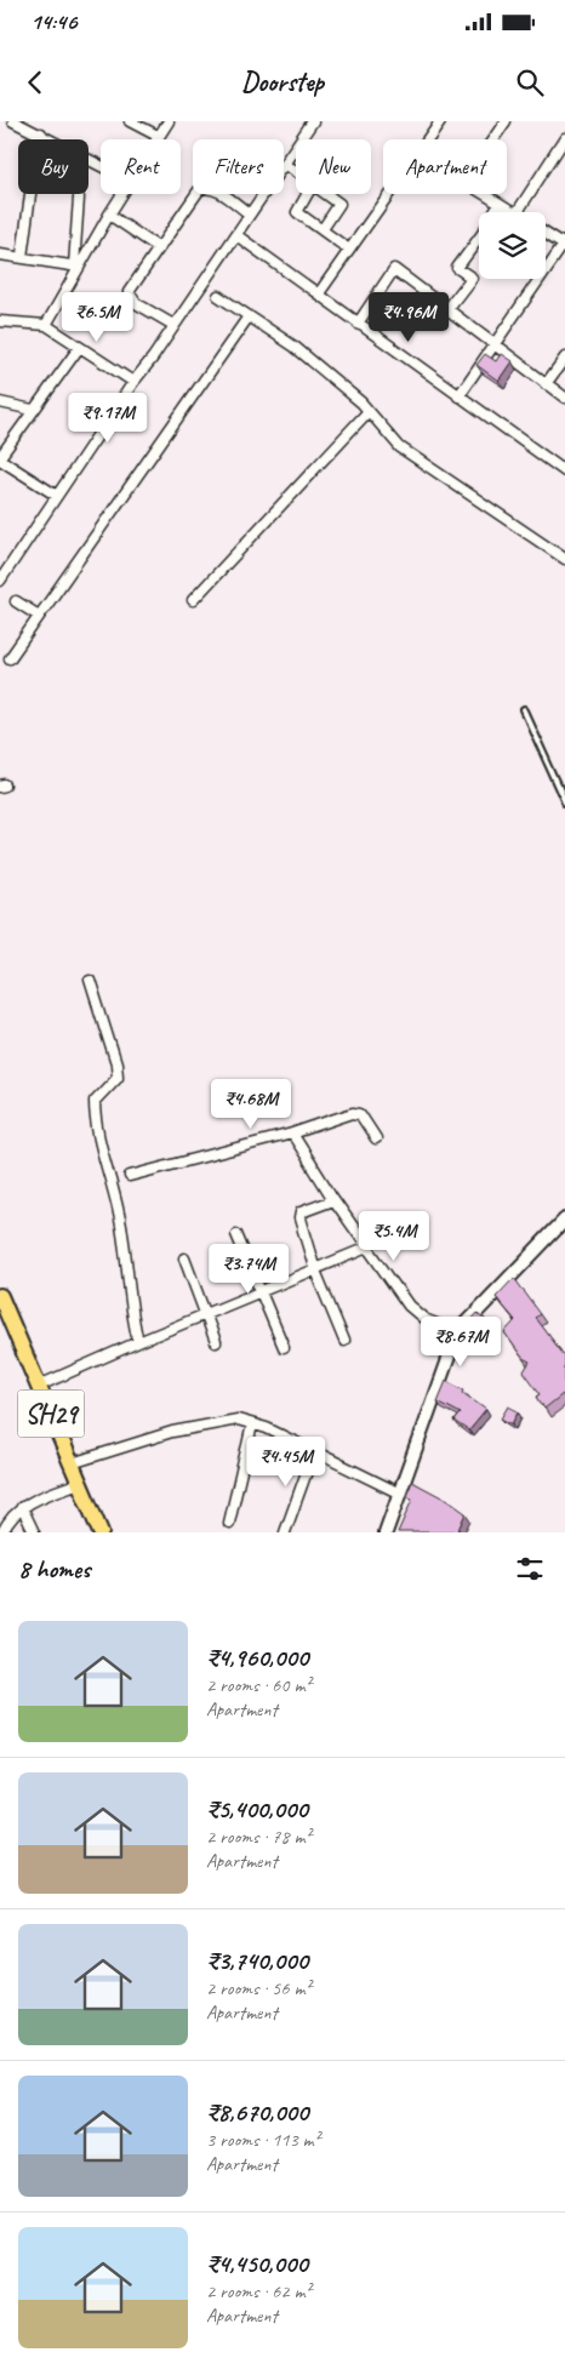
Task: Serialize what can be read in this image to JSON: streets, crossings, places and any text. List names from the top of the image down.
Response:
{
  "streets": {
    "main road": ["SH29"]
  },
  "page": {
    "status": "14:46",
    "header": "Doorstep",
    "chip": [
      "Buy",
      "Rent",
      "Filters",
      "New",
      "Apartment"
    ],
    "price": [
      "₹6.5M",
      "₹4.96M",
      "₹9.17M",
      "₹4.68M",
      "₹5.4M",
      "₹3.74M",
      "₹8.67M",
      "₹4.45M"
    ],
    "heading": "8 homes",
    "list": [
      {
        "name": "₹4,960,000",
        "note": "2 rooms · 60 m² · Apartment"
      },
      {
        "name": "₹5,400,000",
        "note": "2 rooms · 78 m² · Apartment"
      },
      {
        "name": "₹3,740,000",
        "note": "2 rooms · 56 m² · Apartment"
      },
      {
        "name": "₹8,670,000",
        "note": "3 rooms · 113 m² · Apartment"
      },
      {
        "name": "₹4,450,000",
        "note": "2 rooms · 62 m² · Apartment"
      }
    ]
  }
}
